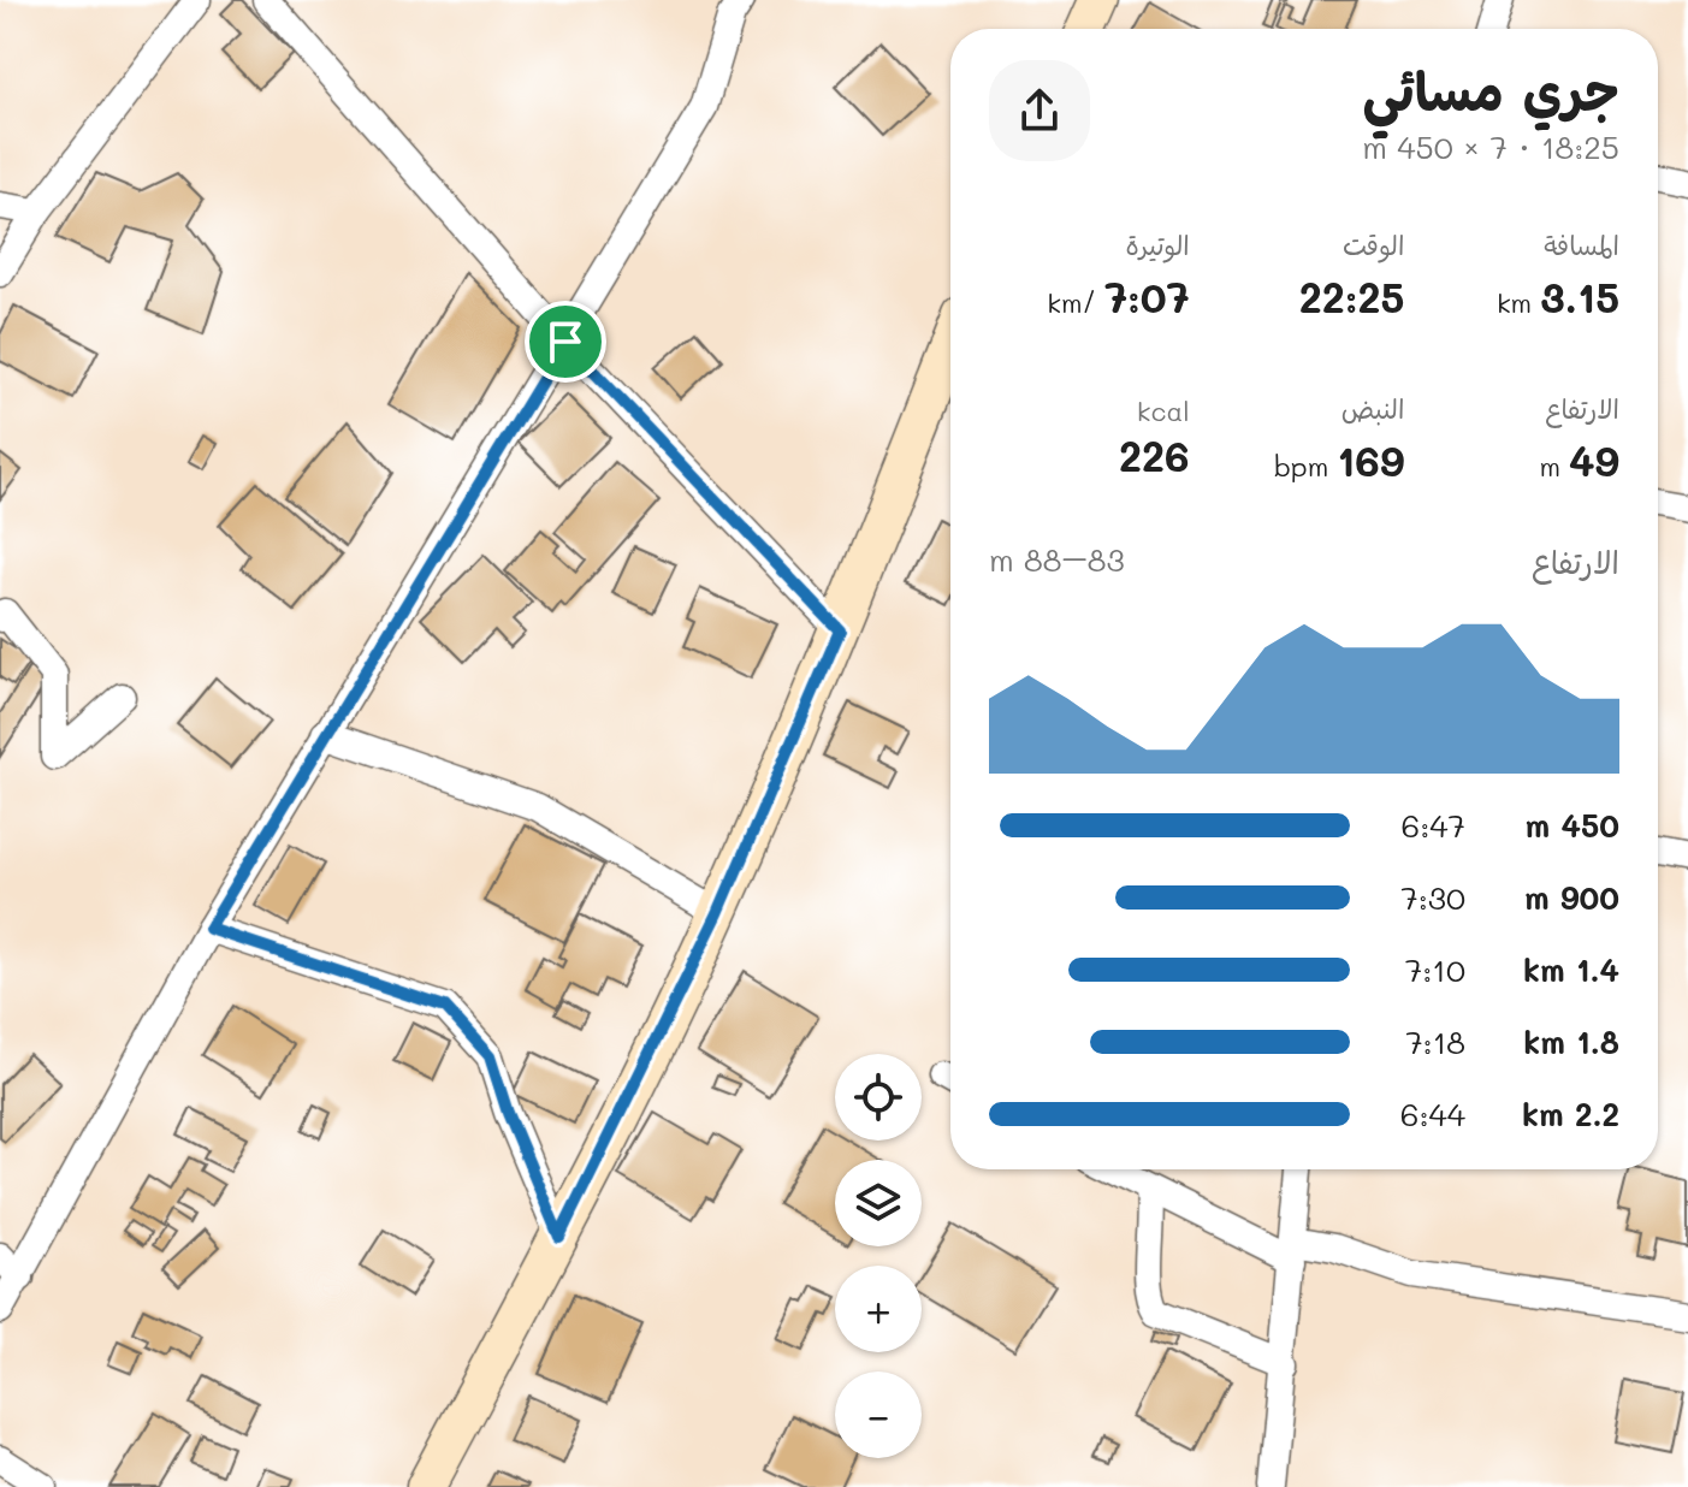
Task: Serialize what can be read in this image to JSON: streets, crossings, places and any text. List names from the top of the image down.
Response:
{
  "page": {
    "heading": ["جري مسائي", "18:25 · 7 × 450 m"],
    "stats": [
      ["المسافة", "3.15 km"],
      ["الوقت", "22:25"],
      ["الوتيرة", "7:07 /km"],
      ["الارتفاع", "49 m"],
      ["النبض", "169 bpm"],
      ["kcal", "226"]
    ],
    "chart": ["الارتفاع", "83–88 m"],
    "list": [
      {
        "name": "450 m",
        "note": "6:47"
      },
      {
        "name": "900 m",
        "note": "7:30"
      },
      {
        "name": "1.4 km",
        "note": "7:10"
      },
      {
        "name": "1.8 km",
        "note": "7:18"
      },
      {
        "name": "2.2 km",
        "note": "6:44"
      }
    ],
    "map_buttons": ["+", "−"]
  }
}
